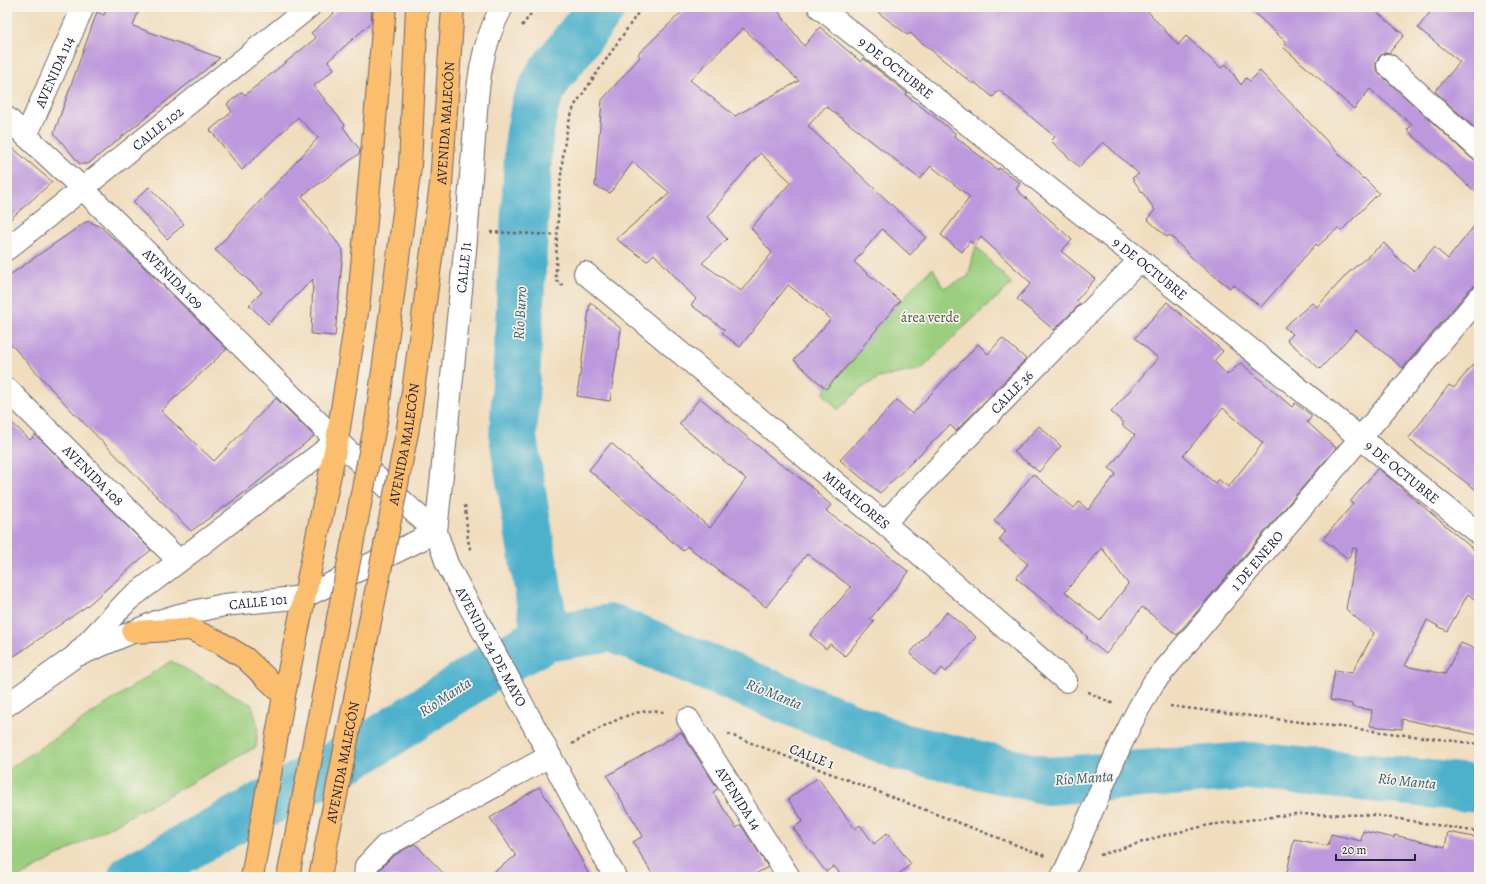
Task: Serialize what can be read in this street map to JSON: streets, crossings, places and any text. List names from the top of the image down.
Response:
{
  "streets": {
    "main road": ["AVENIDA MALECÓN"],
    "street": [
      "9 DE OCTUBRE",
      "AVENIDA 114",
      "CALLE 102",
      "CALLE J1",
      "AVENIDA 109",
      "CALLE 36",
      "AVENIDA 108",
      "MIRAFLORES",
      "1 DE ENERO",
      "CALLE 101",
      "AVENIDA 24 DE MAYO",
      "AVENIDA 14"
    ],
    "path": ["CALLE 1"]
  },
  "crossings": [
    ["9 DE OCTUBRE", "CALLE 36"],
    ["9 DE OCTUBRE", "1 DE ENERO"],
    ["AVENIDA 114", "AVENIDA 109"],
    ["CALLE 102", "AVENIDA 109"],
    ["CALLE J1", "CALLE 101"],
    ["CALLE J1", "AVENIDA 24 DE MAYO"],
    ["AVENIDA 109", "CALLE 101"],
    ["AVENIDA 109", "AVENIDA 24 DE MAYO"],
    ["CALLE 36", "MIRAFLORES"],
    ["AVENIDA 108", "CALLE 101"],
    ["1 DE ENERO", "CALLE 1"],
    ["CALLE 101", "AVENIDA 24 DE MAYO"]
  ],
  "water": ["Río Burro", "Río Manta"],
  "parks": ["área verde"],
  "scale_bar": "20 m"
}
